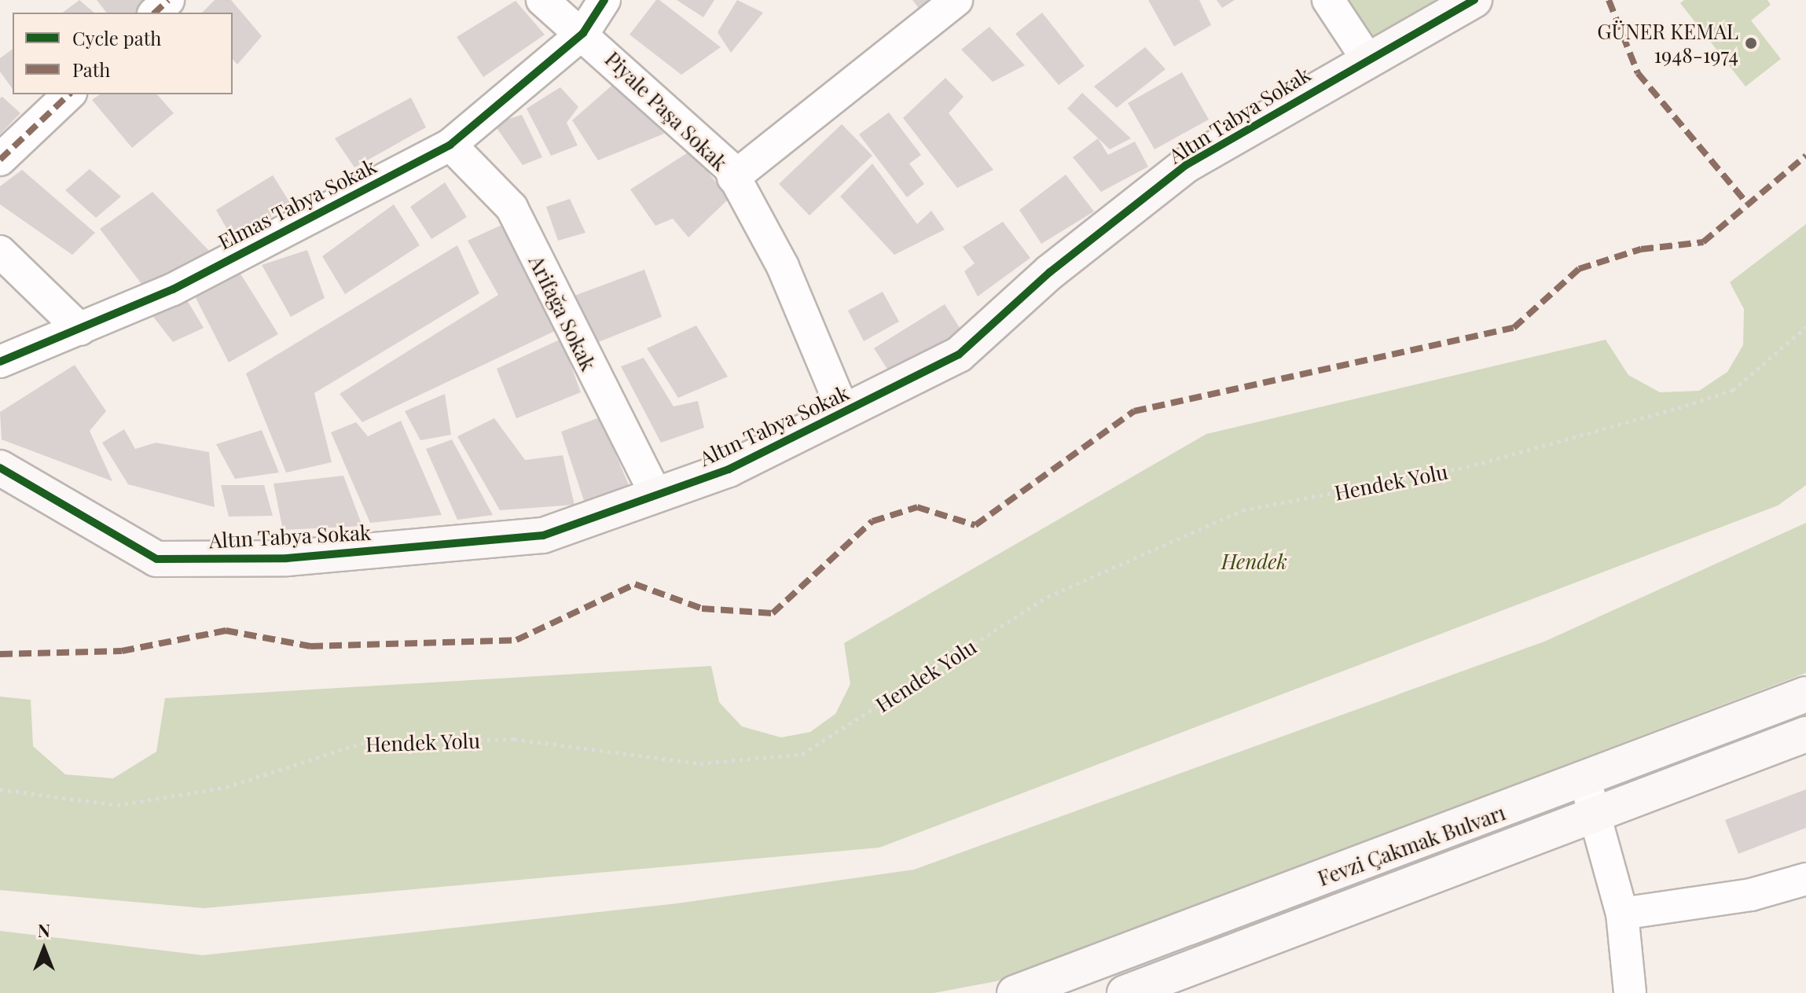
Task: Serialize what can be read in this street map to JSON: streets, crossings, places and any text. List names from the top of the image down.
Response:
{
  "streets": {
    "street": [
      "Piyale Paşa Sokak",
      "Altın Tabya Sokak",
      "Elmas Tabya Sokak",
      "Arifağa Sokak",
      "Fevzi Çakmak Bulvarı"
    ],
    "path": ["Hendek Yolu"]
  },
  "crossings": [
    ["Piyale Paşa Sokak", "Altın Tabya Sokak"],
    ["Piyale Paşa Sokak", "Elmas Tabya Sokak"],
    ["Altın Tabya Sokak", "Arifağa Sokak"],
    ["Elmas Tabya Sokak", "Arifağa Sokak"]
  ],
  "parks": ["Hendek"],
  "places": ["GÜNER KEMAL 1948-1974"],
  "legend": ["Cycle path", "Path"],
  "north": "top"
}
